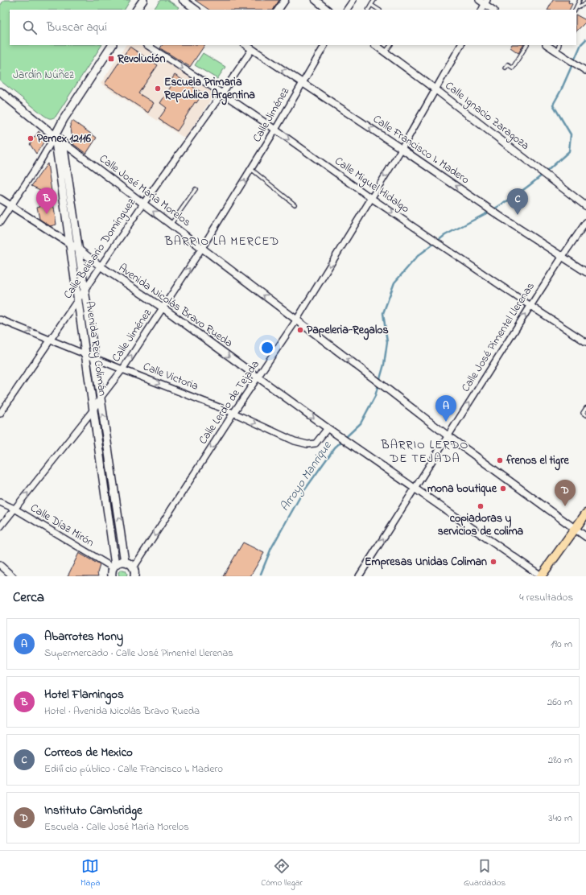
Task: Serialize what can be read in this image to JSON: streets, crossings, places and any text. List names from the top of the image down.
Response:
{
  "streets": {
    "main road": ["Calle José María Morelos", "Avenida Rey Colimán"],
    "street": [
      "Calle Jiménez",
      "Calle Ignacio Zaragoza",
      "Calle Francisco I. Madero",
      "Calle Miguel Hidalgo",
      "Calle Belisario Domínguez",
      "Avenida Nicolás Bravo Rueda",
      "Calle José Pimentel Llerenas",
      "Calle Victoria",
      "Calle Lerdo de Tejada",
      "Calle Díaz Mirón"
    ]
  },
  "crossings": [
    ["Calle Jiménez", "Calle Francisco I. Madero"],
    ["Calle Jiménez", "Calle Miguel Hidalgo"],
    ["Calle Jiménez", "Calle José María Morelos"],
    ["Calle Jiménez", "Avenida Nicolás Bravo Rueda"],
    ["Calle Jiménez", "Avenida Rey Colimán"],
    ["Calle Jiménez", "Calle Victoria"],
    ["Calle Jiménez", "Calle Díaz Mirón"],
    ["Calle Ignacio Zaragoza", "Calle Lerdo de Tejada"],
    ["Calle Francisco I. Madero", "Calle Belisario Domínguez"],
    ["Calle Francisco I. Madero", "Calle José Pimentel Llerenas"],
    ["Calle Francisco I. Madero", "Calle Lerdo de Tejada"],
    ["Calle Miguel Hidalgo", "Calle Belisario Domínguez"],
    ["Calle Miguel Hidalgo", "Calle José Pimentel Llerenas"],
    ["Calle Miguel Hidalgo", "Calle Lerdo de Tejada"],
    ["Calle José María Morelos", "Calle Belisario Domínguez"],
    ["Calle José María Morelos", "Calle José Pimentel Llerenas"],
    ["Calle José María Morelos", "Avenida Rey Colimán"],
    ["Calle José María Morelos", "Calle Lerdo de Tejada"],
    ["Calle Belisario Domínguez", "Avenida Nicolás Bravo Rueda"],
    ["Calle Belisario Domínguez", "Avenida Rey Colimán"],
    ["Calle Belisario Domínguez", "Calle Victoria"],
    ["Avenida Nicolás Bravo Rueda", "Calle José Pimentel Llerenas"],
    ["Avenida Nicolás Bravo Rueda", "Avenida Rey Colimán"],
    ["Avenida Nicolás Bravo Rueda", "Calle Victoria"],
    ["Avenida Nicolás Bravo Rueda", "Calle Lerdo de Tejada"],
    ["Avenida Rey Colimán", "Calle Victoria"],
    ["Avenida Rey Colimán", "Calle Díaz Mirón"],
    ["Calle Victoria", "Calle Lerdo de Tejada"]
  ],
  "one_way": [
    "Calle Jiménez",
    "Calle Francisco I. Madero",
    "Calle Miguel Hidalgo",
    "Calle José María Morelos",
    "Avenida Nicolás Bravo Rueda",
    "Calle José Pimentel Llerenas",
    "Calle Victoria",
    "Calle Lerdo de Tejada"
  ],
  "districts": ["BARRIO LA MERCED", "BARRIO LERDO DE TEJADA"],
  "water": ["Arroyo Manrique"],
  "parks": ["Jardín Núñez"],
  "places": {
    "transit": ["Revolución"],
    "other": [
      "Escuela Primaria República Argentina",
      "Pemex 12116",
      "Papeleria-Regalos",
      "frenos el tigre",
      "mona boutique",
      "copiadoras y servicios de colima",
      "Empresas Unidas Coliman"
    ]
  },
  "page": {
    "search": "Buscar aquí",
    "pins": [
      "B",
      "C",
      "A",
      "D"
    ],
    "heading": ["Cerca", "4 resultados"],
    "list": [
      {
        "mark": "A",
        "name": "Abarrotes Mony",
        "note": "Supermercado · Calle José Pimentel Llerenas",
        "value": "190 m"
      },
      {
        "mark": "B",
        "name": "Hotel Flamingos",
        "note": "Hotel · Avenida Nicolás Bravo Rueda",
        "value": "260 m"
      },
      {
        "mark": "C",
        "name": "Correos de Mexico",
        "note": "Edificio público · Calle Francisco I. Madero",
        "value": "280 m"
      },
      {
        "mark": "D",
        "name": "Instituto Cambridge",
        "note": "Escuela · Calle José María Morelos",
        "value": "340 m"
      }
    ],
    "nav": ["Mapa", "Cómo llegar", "Guardados"]
  }
}
